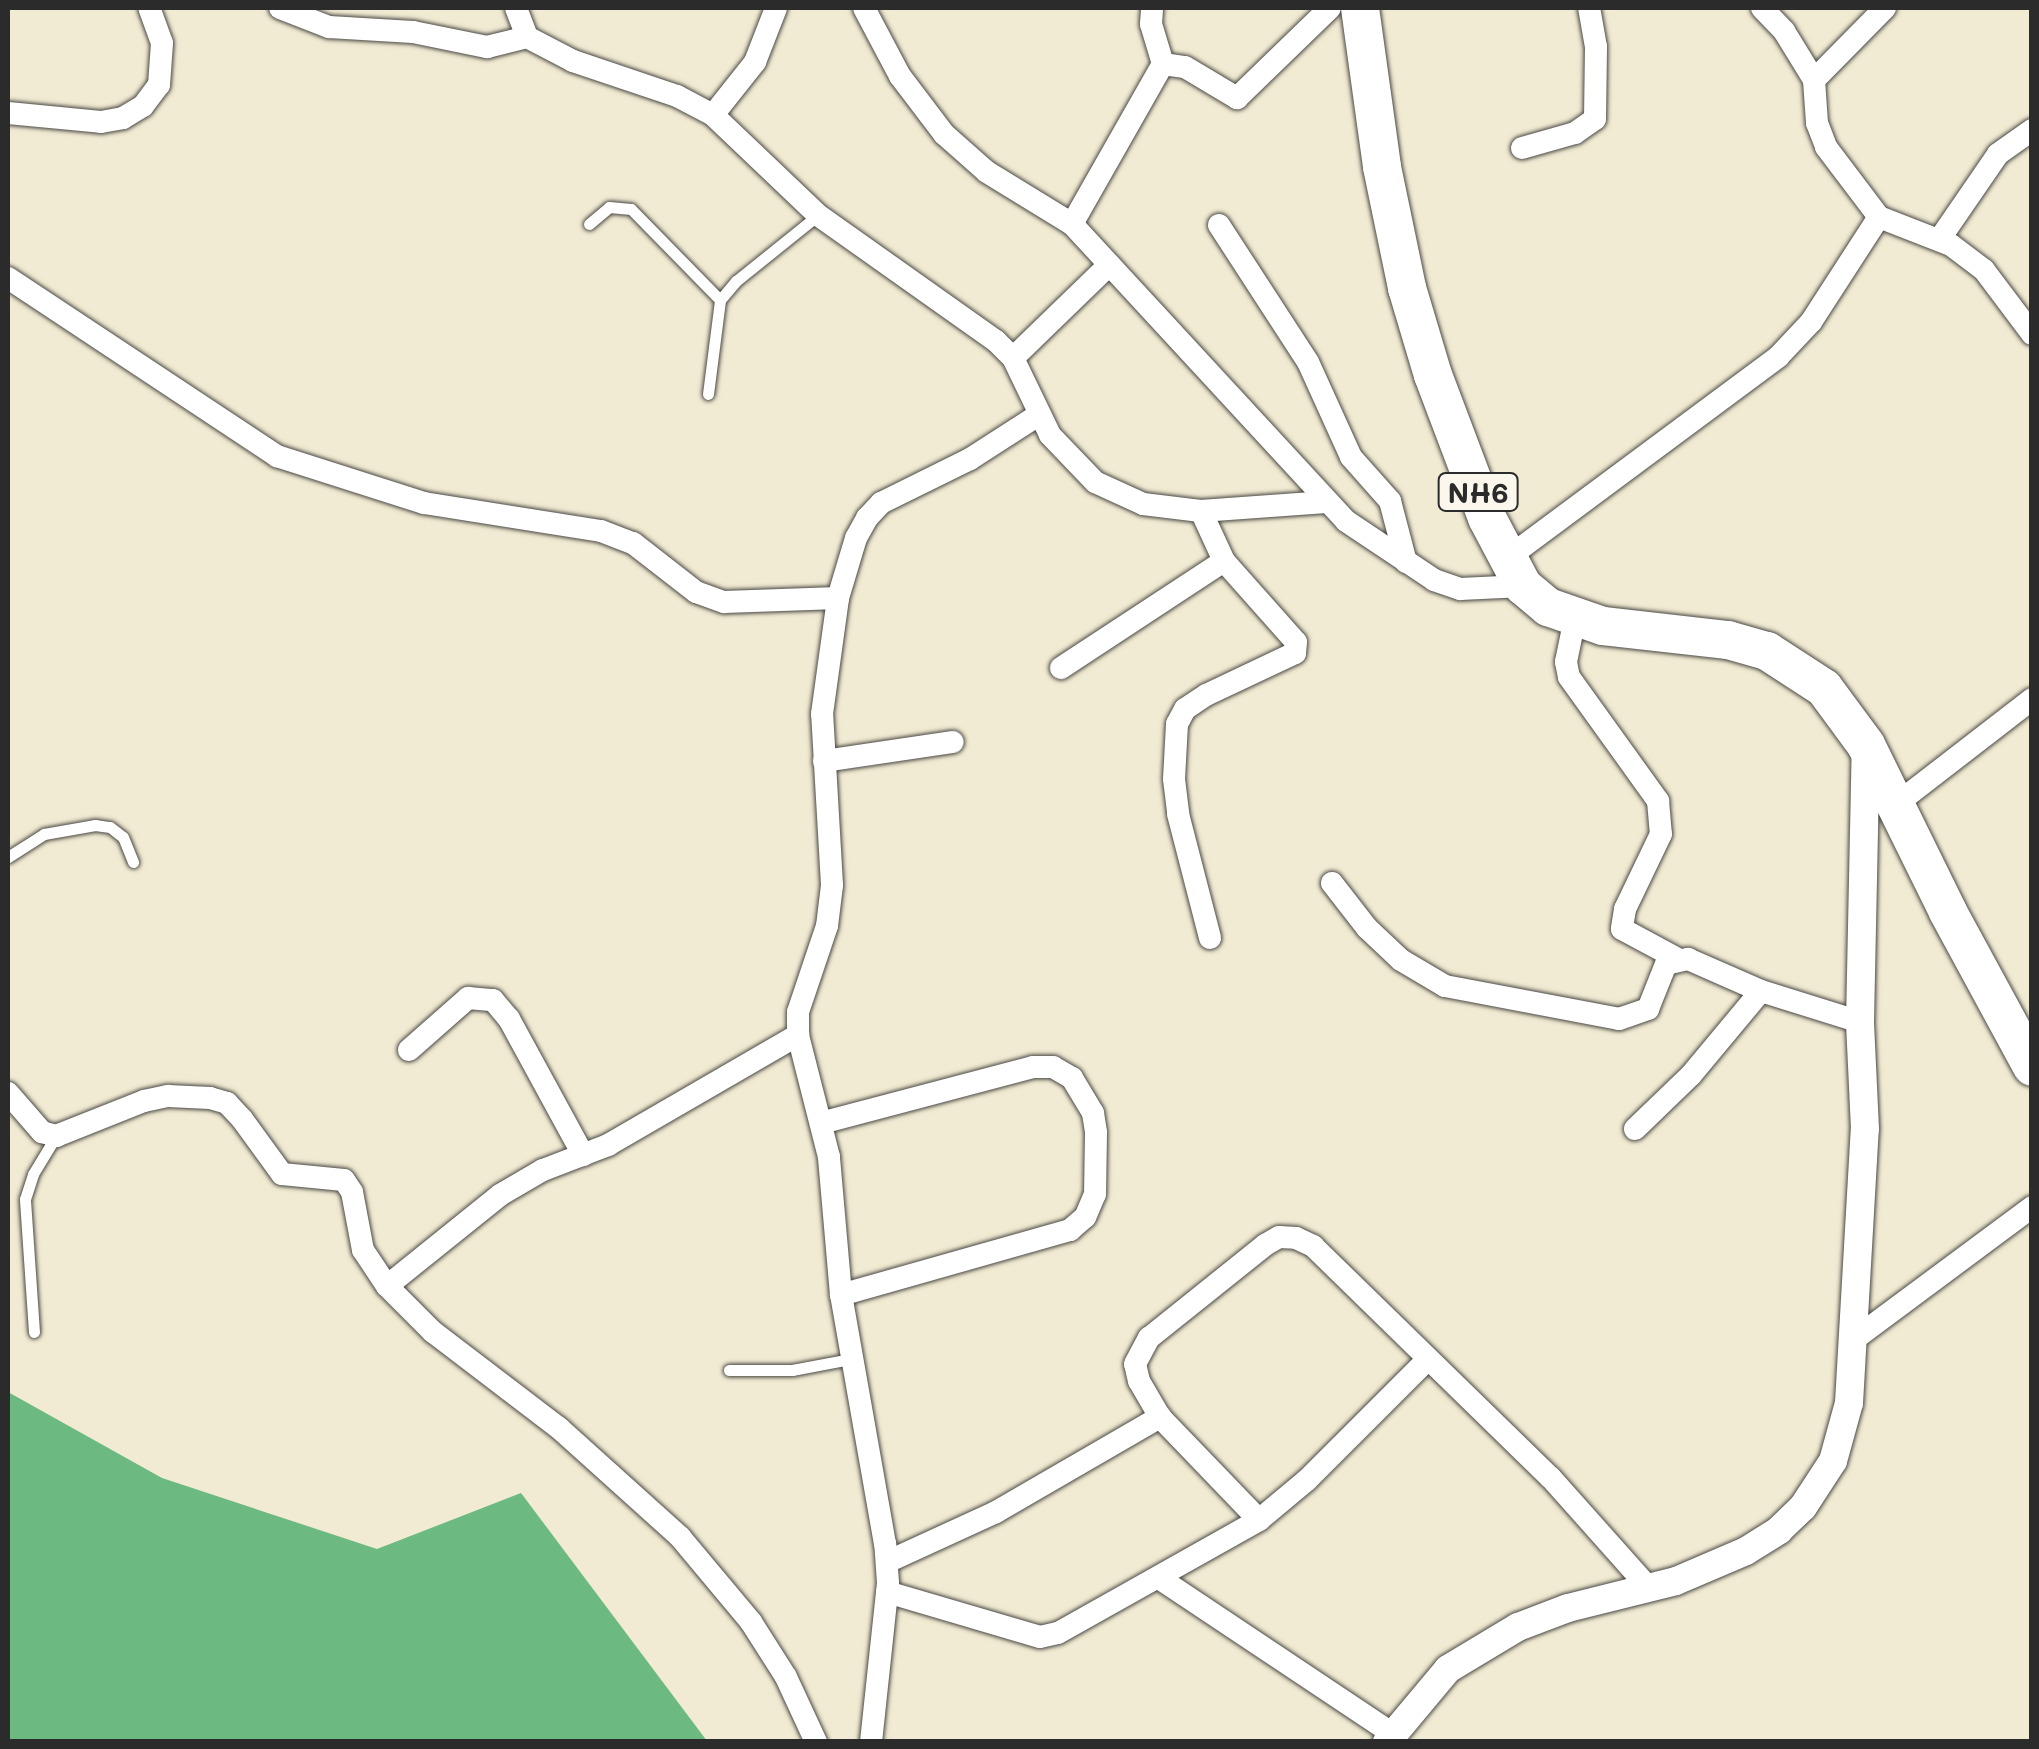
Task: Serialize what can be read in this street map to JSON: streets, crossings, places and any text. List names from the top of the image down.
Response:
{
  "streets": {
    "highway": ["NH6"]
  }
}
